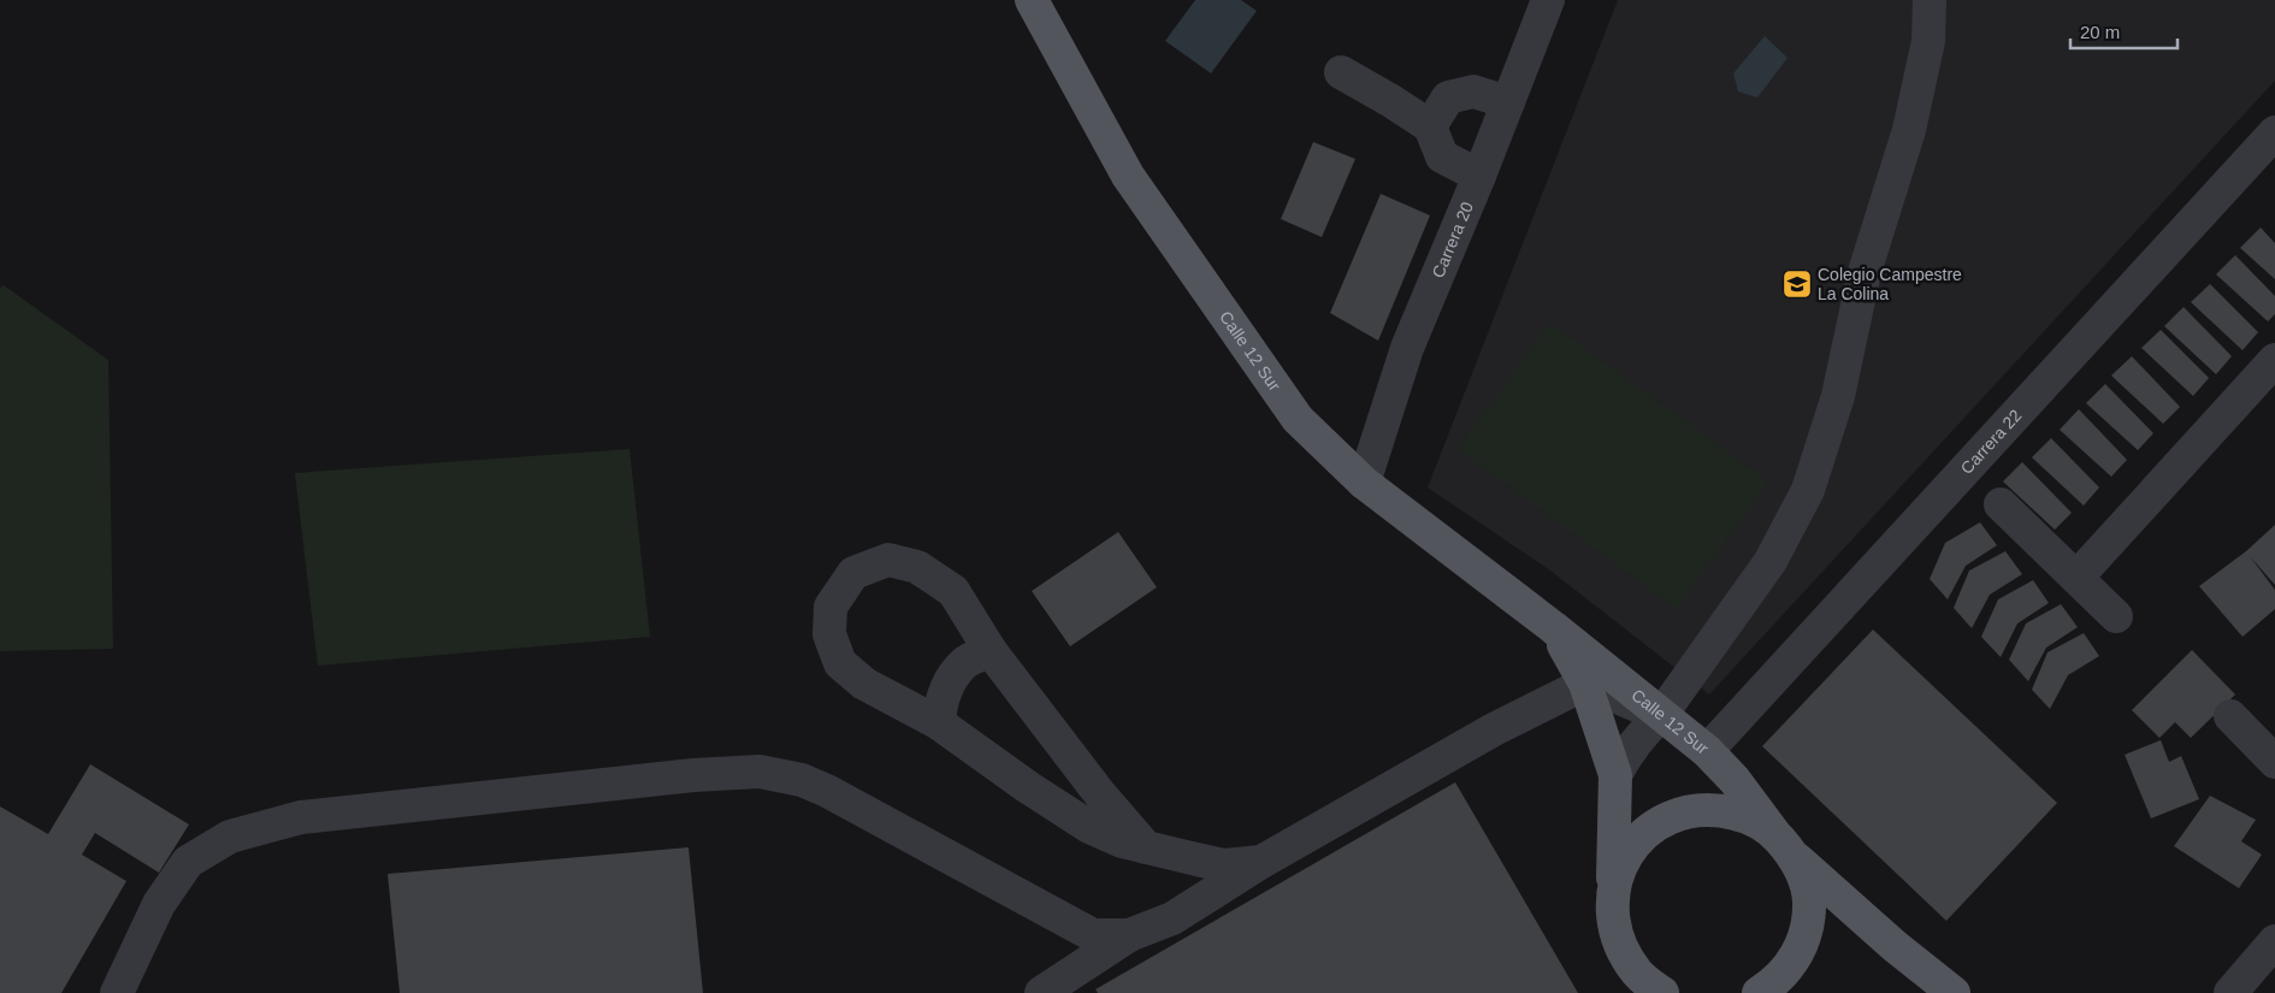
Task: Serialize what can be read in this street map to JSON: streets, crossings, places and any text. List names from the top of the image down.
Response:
{
  "streets": {
    "main road": ["Calle 12 Sur"],
    "street": ["Carrera 20", "Carrera 22"]
  },
  "crossings": [
    ["Carrera 20", "Calle 12 Sur"],
    ["Calle 12 Sur", "Carrera 22"]
  ],
  "places": {
    "school or university": ["Colegio Campestre La Colina"]
  },
  "scale_bar": "20 m"
}
